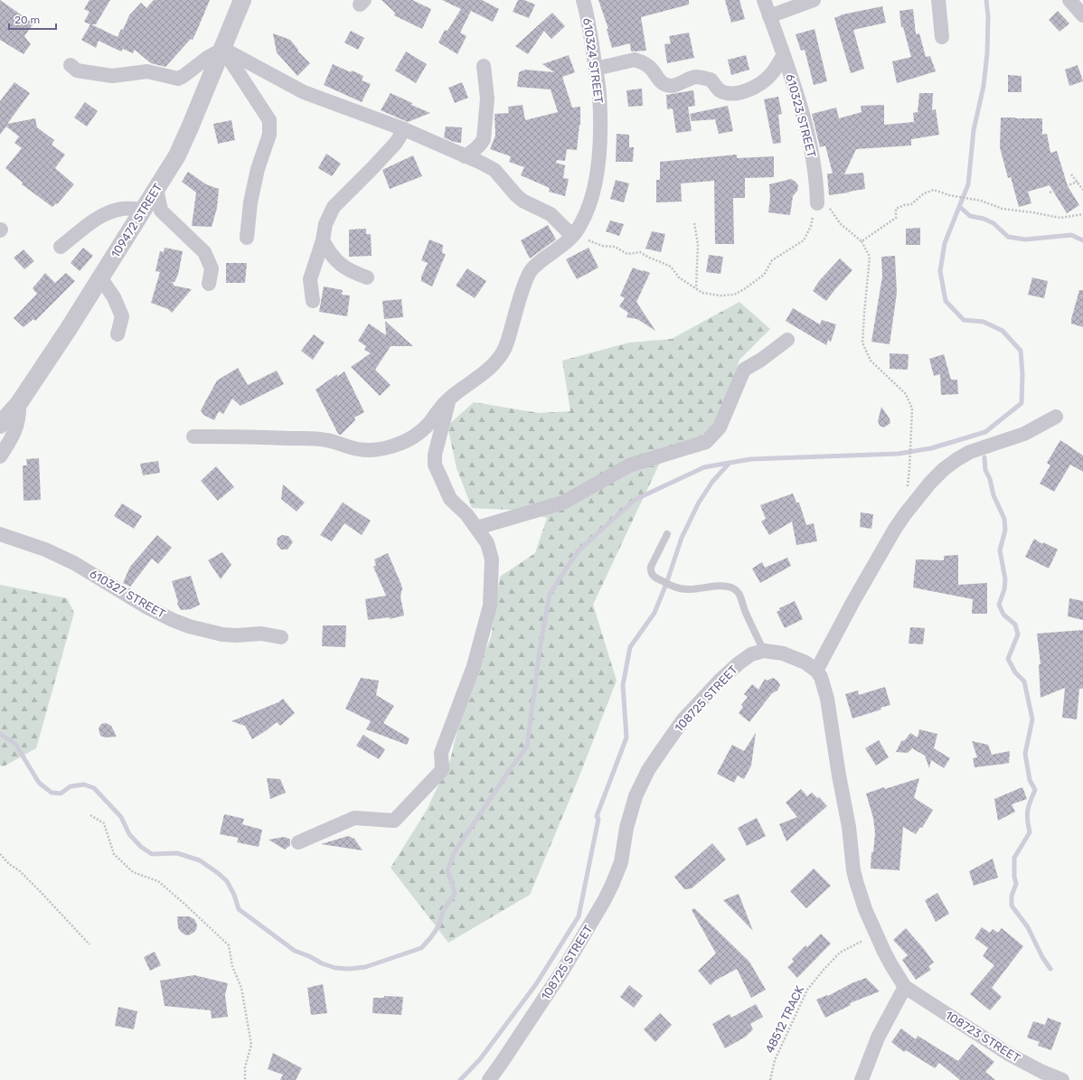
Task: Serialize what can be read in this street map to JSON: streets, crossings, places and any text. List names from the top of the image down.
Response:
{
  "streets": {
    "street": [
      "610324 STREET",
      "610323 STREET",
      "109472 STREET",
      "610327 STREET",
      "108725 STREET",
      "108723 STREET"
    ],
    "path": ["48512 TRACK"]
  },
  "scale_bar": "20 m"
}
